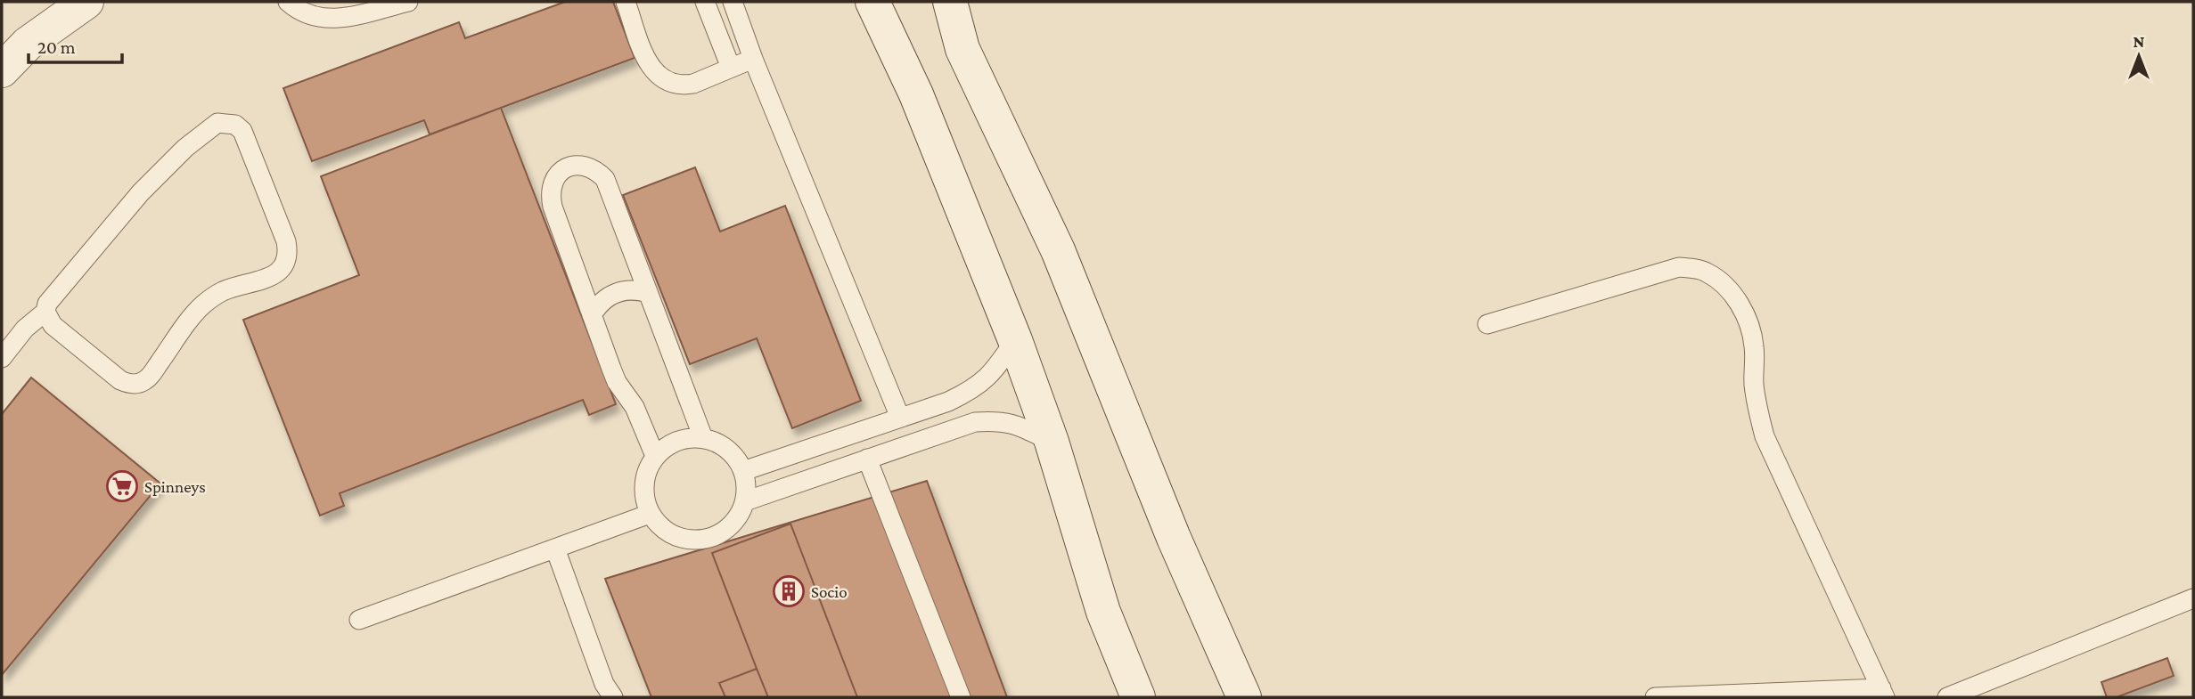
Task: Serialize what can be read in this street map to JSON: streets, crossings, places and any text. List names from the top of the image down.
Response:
{
  "places": {
    "supermarket": ["Spinneys"],
    "building": ["Socio"]
  },
  "scale_bar": "20 m",
  "north": "top"
}
